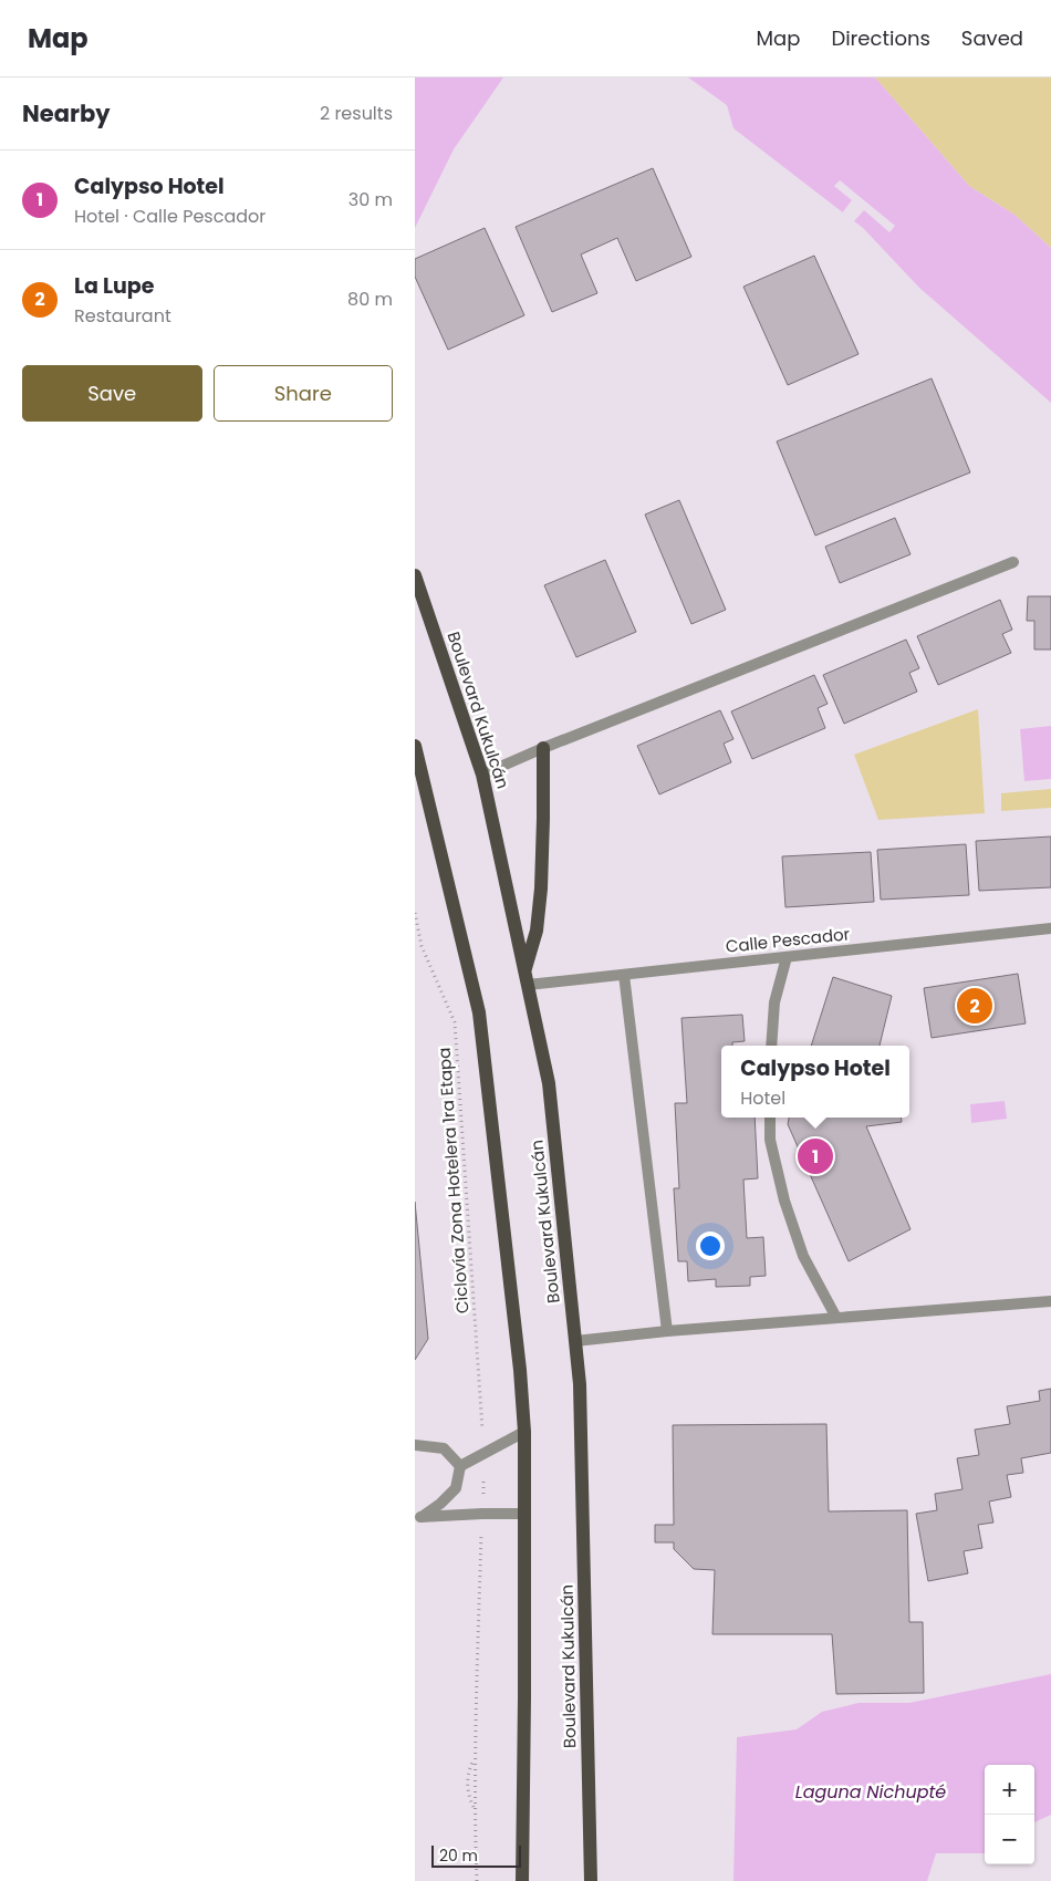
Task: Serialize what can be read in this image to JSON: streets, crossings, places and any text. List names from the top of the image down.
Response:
{
  "streets": {
    "main road": ["Boulevard Kukulcán"],
    "street": ["Calle Pescador"],
    "path": ["Ciclovía Zona Hotelera 1ra Etapa"]
  },
  "crossings": [
    ["Boulevard Kukulcán", "Calle Pescador"]
  ],
  "water": ["Laguna Nichupté"],
  "scale_bar": "20 m",
  "page": {
    "header": "Map",
    "nav": ["Map", "Directions", "Saved"],
    "heading": ["Nearby", "2 results"],
    "list": [
      {
        "mark": "1",
        "name": "Calypso Hotel",
        "note": "Hotel · Calle Pescador",
        "value": "30 m"
      },
      {
        "mark": "2",
        "name": "La Lupe",
        "note": "Restaurant",
        "value": "80 m"
      }
    ],
    "buttons": ["Save", "Share"],
    "pins": ["2", "1"],
    "popup": ["Calypso Hotel", "Hotel"],
    "map_buttons": ["+", "−"],
    "scale": "20 m"
  }
}
